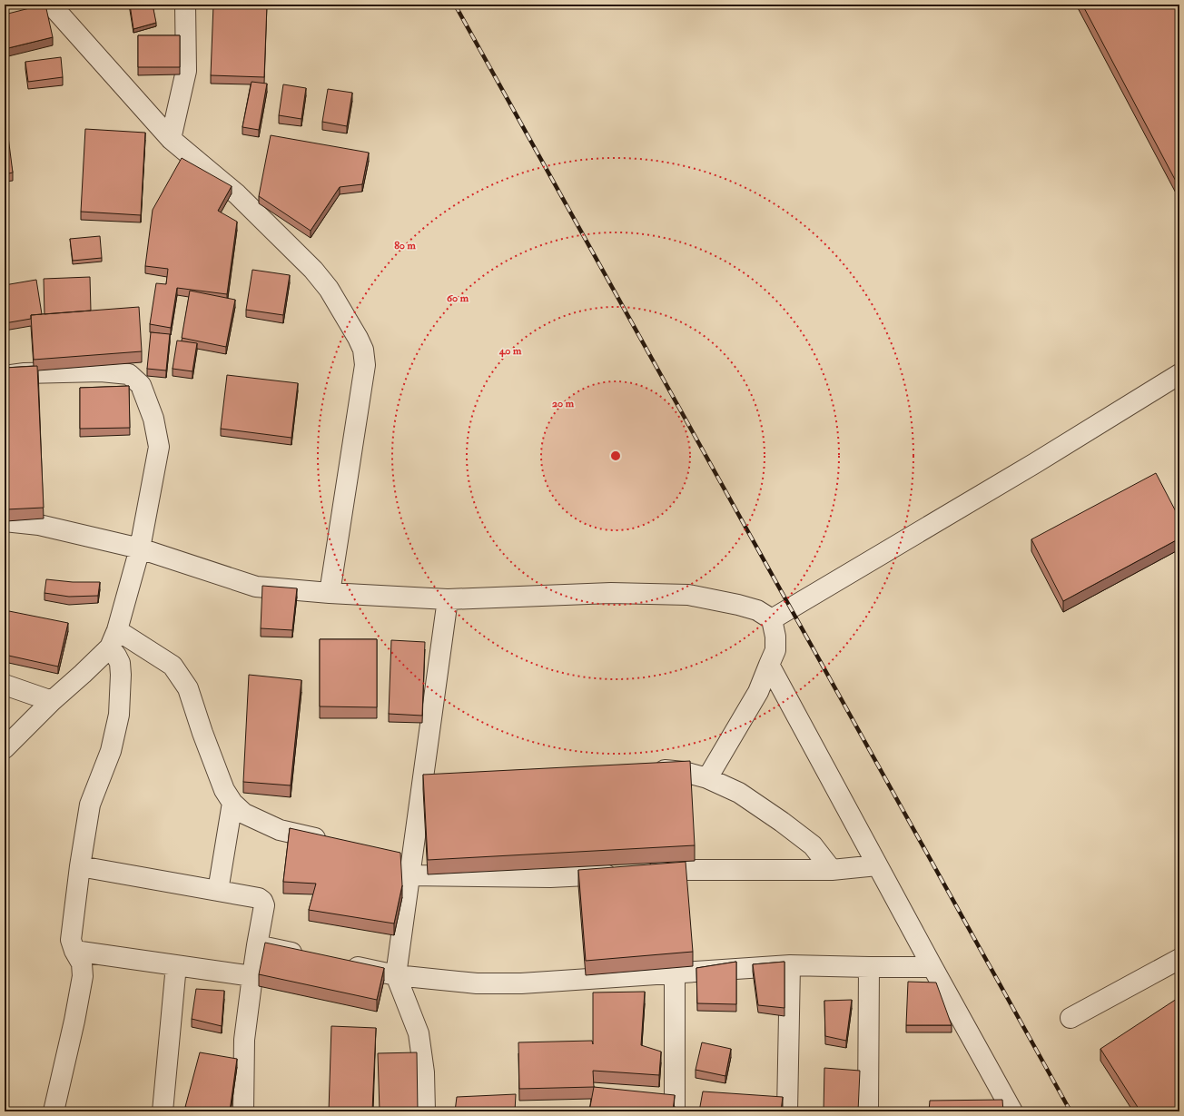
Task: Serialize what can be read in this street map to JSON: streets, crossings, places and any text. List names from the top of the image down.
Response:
{
  "rings": [
    "80 m",
    "60 m",
    "40 m",
    "20 m"
  ]
}
